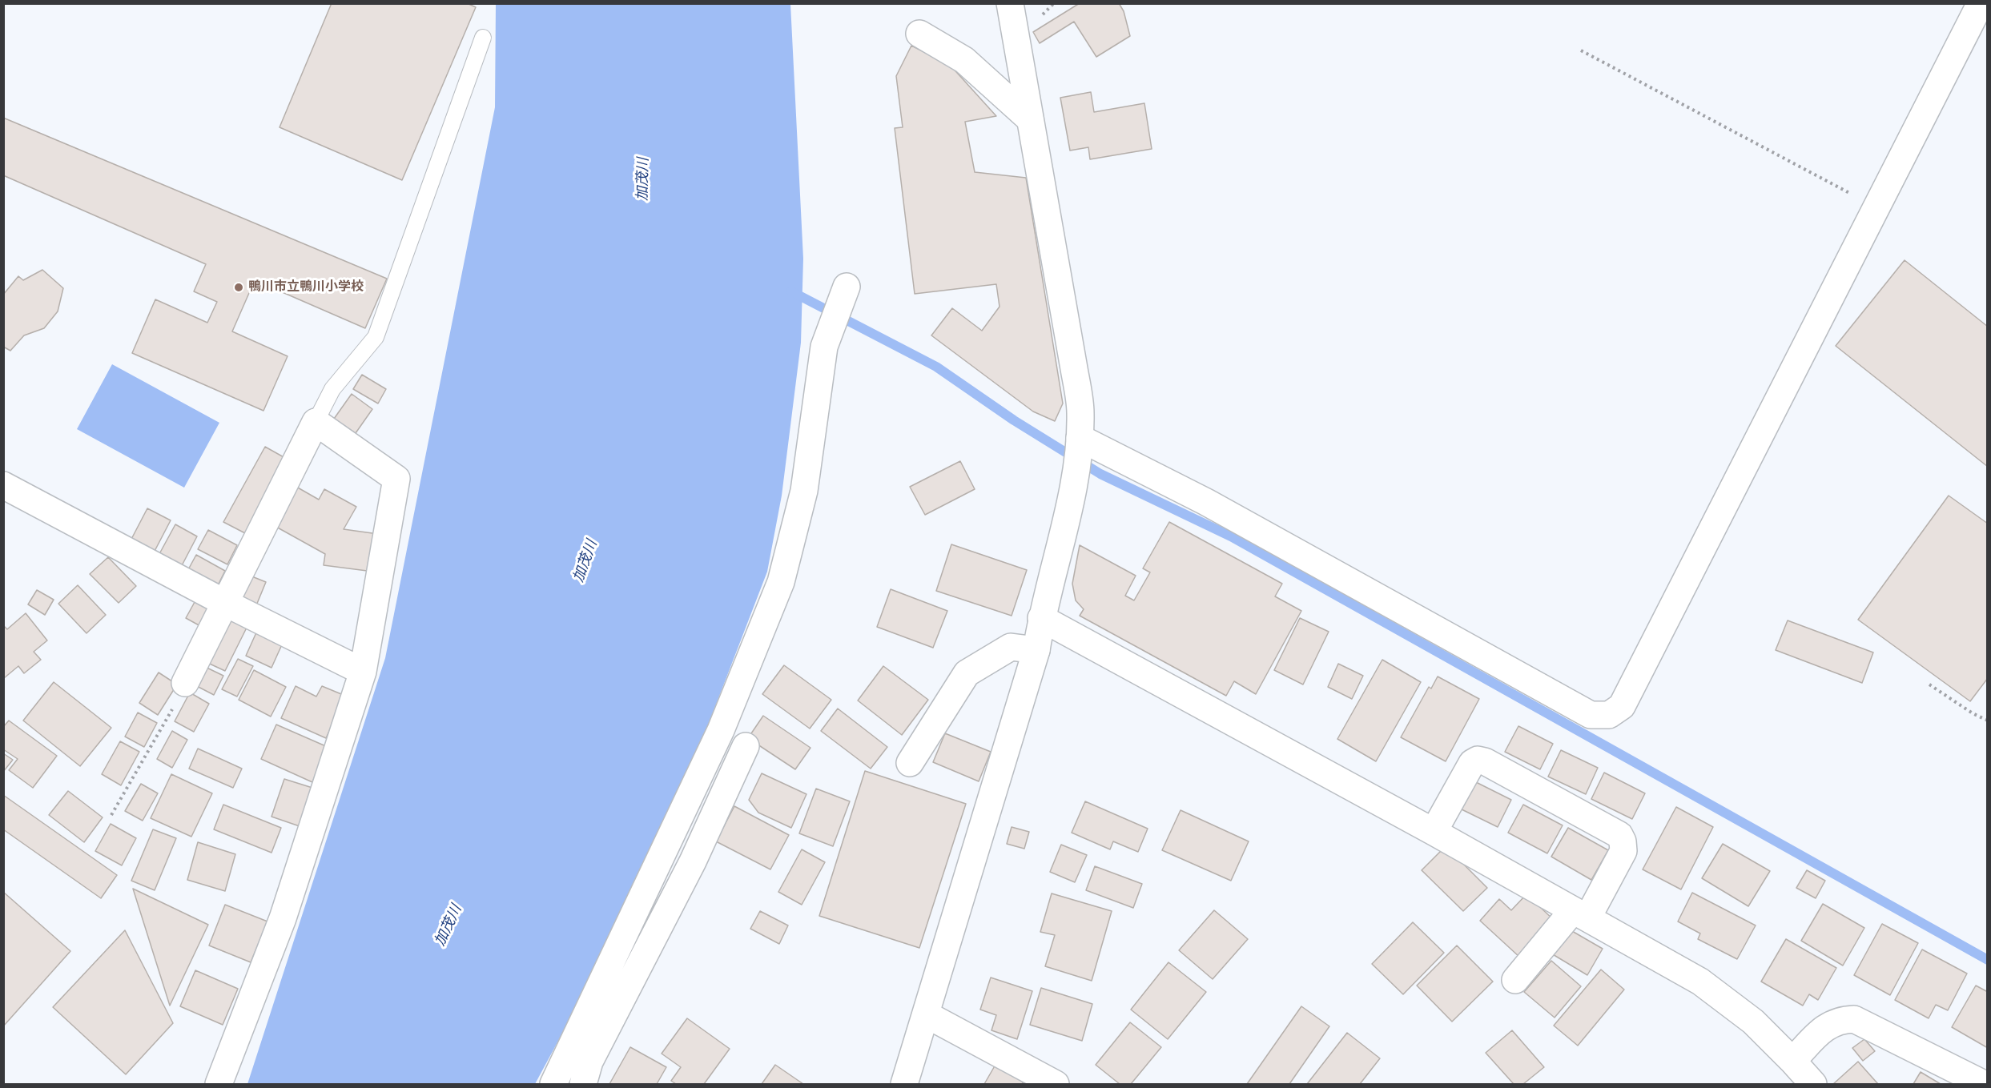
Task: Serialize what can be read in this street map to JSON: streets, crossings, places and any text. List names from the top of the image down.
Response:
{
  "water": ["加茂川"],
  "places": ["鴨川市立鴨川小学校"]
}
